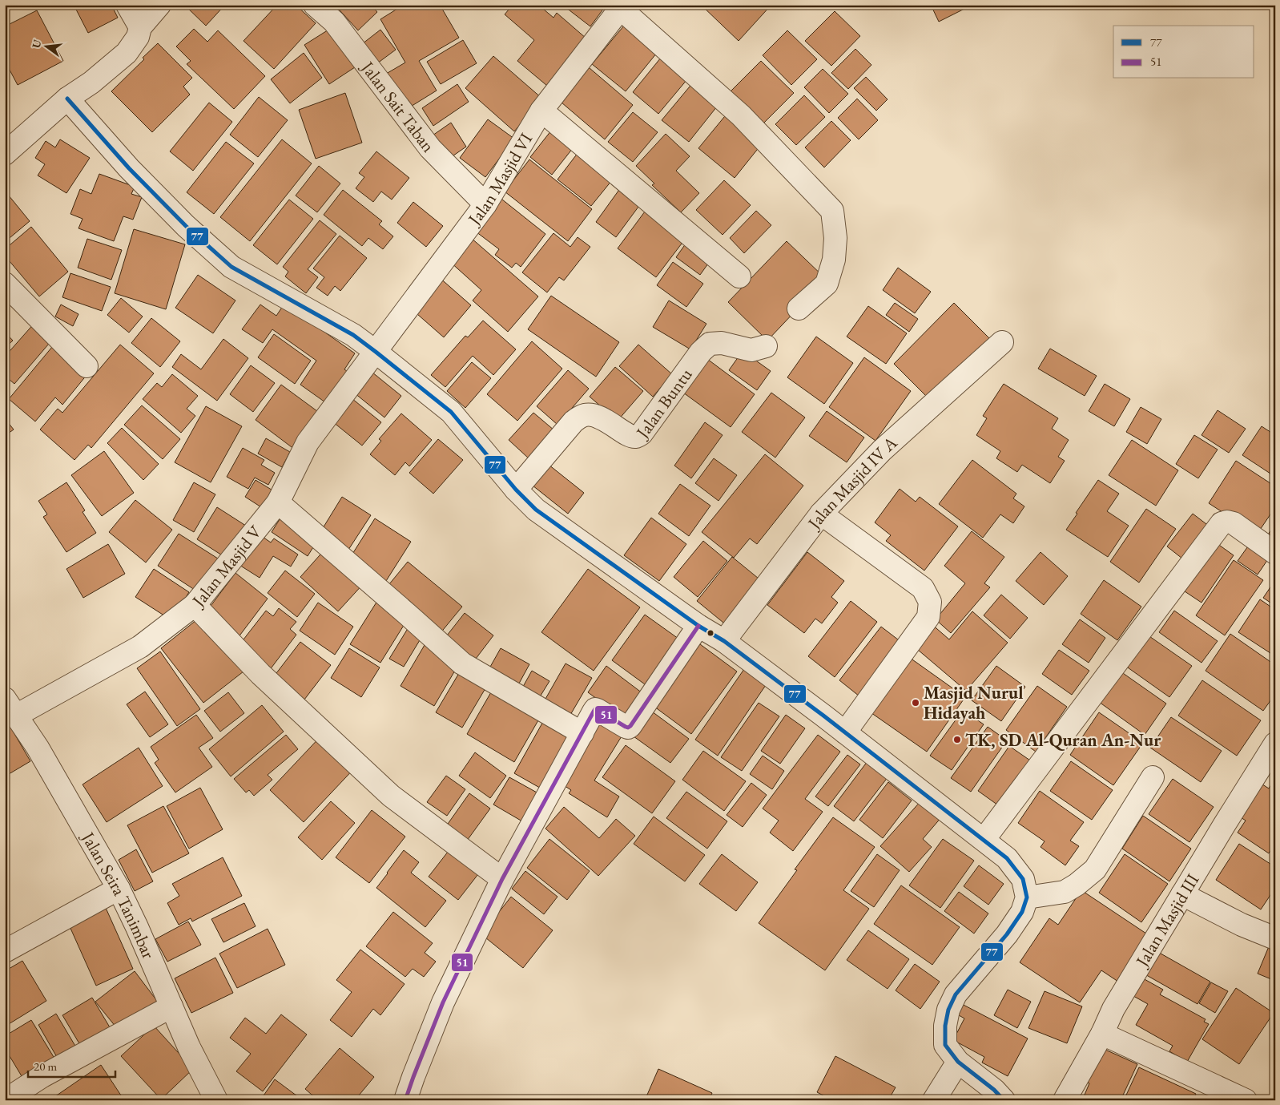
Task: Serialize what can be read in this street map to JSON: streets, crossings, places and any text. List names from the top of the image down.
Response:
{
  "streets": {
    "street": [
      "Jalan Sait Taban",
      "Jalan Masjid VI",
      "Jalan Buntu",
      "Jalan Masjid IV A",
      "Jalan Masjid V",
      "Jalan Seira Tanimbar",
      "Jalan Masjid III"
    ]
  },
  "crossings": [
    ["Jalan Sait Taban", "Jalan Masjid VI"],
    ["Jalan Masjid VI", "Jalan Masjid V"],
    ["Jalan Masjid V", "Jalan Seira Tanimbar"]
  ],
  "places": ["Masjid Nurul Hidayah", "TK, SD Al-Quran An-Nur"],
  "lines": ["transit line 77", "transit line 51"],
  "legend": ["77", "51"],
  "scale_bar": "20 m",
  "north": "left"
}
